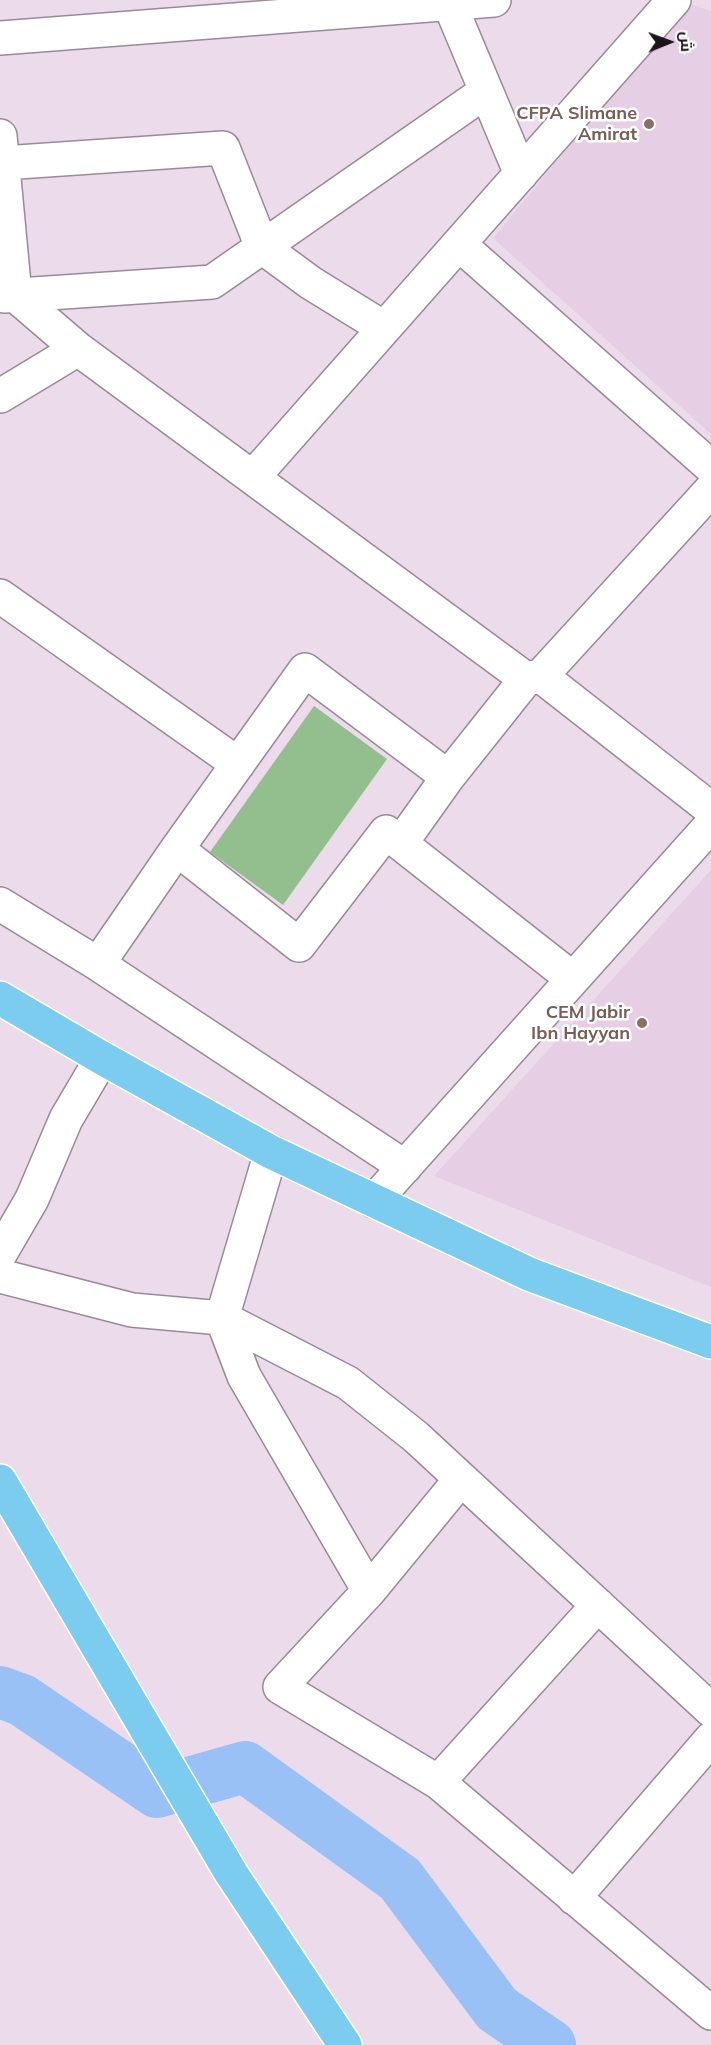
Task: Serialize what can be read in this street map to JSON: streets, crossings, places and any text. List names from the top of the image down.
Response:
{
  "places": ["CFPA Slimane Amirat", "CEM Jabir Ibn Hayyan"],
  "north": "right"
}
